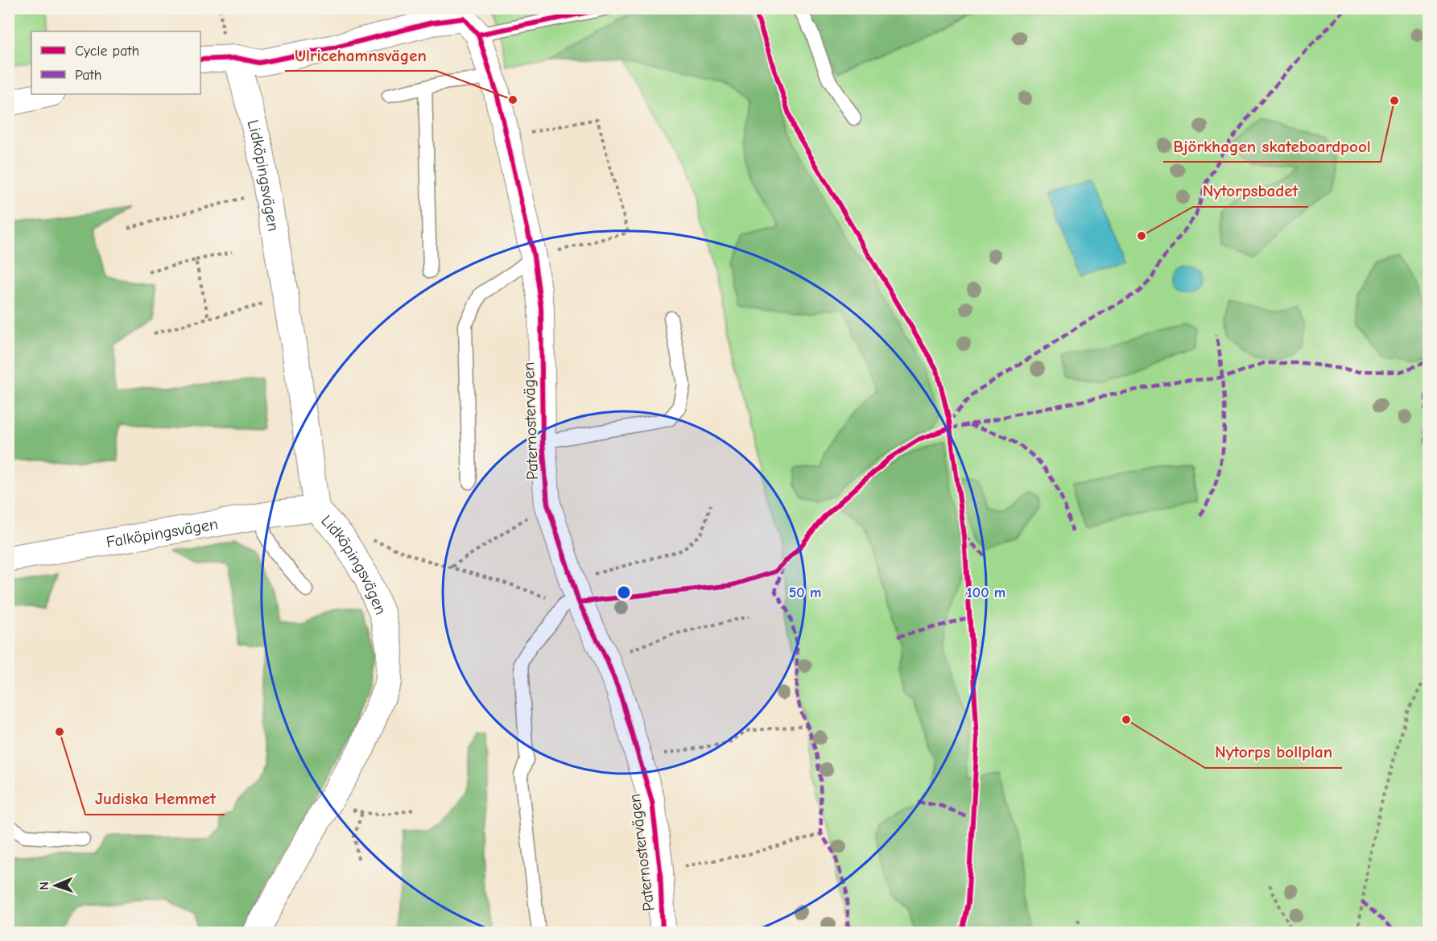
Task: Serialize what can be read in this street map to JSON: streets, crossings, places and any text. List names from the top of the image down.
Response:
{
  "streets": {
    "street": ["Lidköpingsvägen", "Paternostervägen", "Falköpingsvägen"]
  },
  "crossings": [
    ["Lidköpingsvägen", "Falköpingsvägen"]
  ],
  "places": [
    "Ulricehamnsvägen",
    "Björkhagen skateboardpool",
    "Nytorpsbadet",
    "Nytorps bollplan",
    "Judiska Hemmet"
  ],
  "legend": ["Cycle path", "Path"],
  "north": "left",
  "rings": ["50 m", "100 m"]
}
